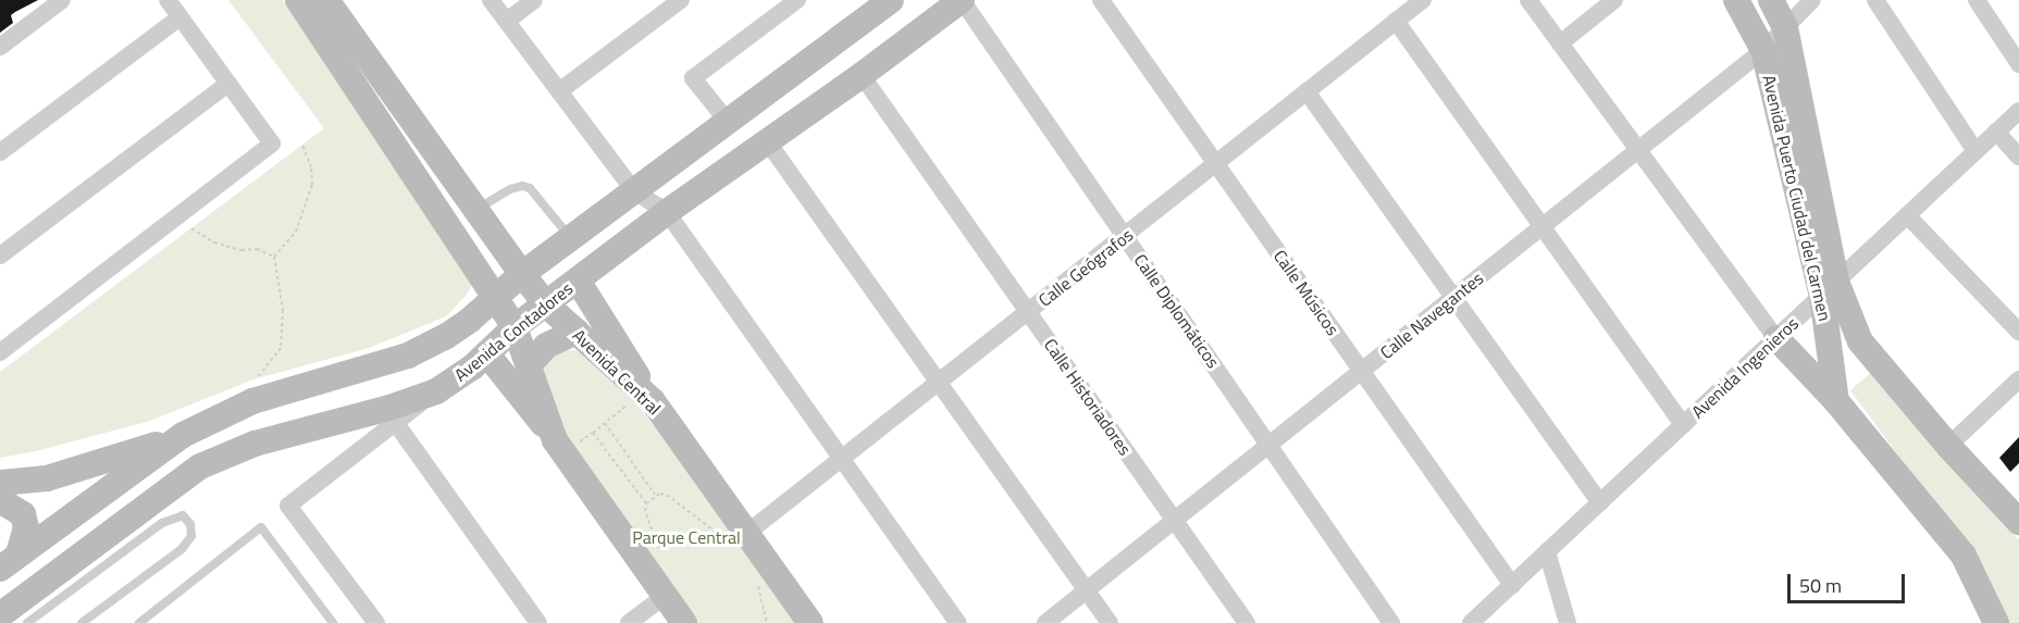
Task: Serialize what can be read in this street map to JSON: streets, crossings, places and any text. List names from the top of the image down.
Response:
{
  "streets": {
    "main road": ["Avenida Puerto Ciudad del Carmen", "Avenida Contadores", "Avenida Central"],
    "street": [
      "Calle Geógrafos",
      "Calle Músicos",
      "Calle Diplomáticos",
      "Calle Navegantes",
      "Avenida Ingenieros",
      "Calle Historiadores"
    ]
  },
  "crossings": [
    ["Avenida Puerto Ciudad del Carmen", "Calle Navegantes"],
    ["Avenida Puerto Ciudad del Carmen", "Avenida Ingenieros"],
    ["Calle Geógrafos", "Calle Músicos"],
    ["Calle Geógrafos", "Calle Diplomáticos"],
    ["Calle Geógrafos", "Avenida Central"],
    ["Calle Geógrafos", "Calle Historiadores"],
    ["Calle Músicos", "Calle Navegantes"],
    ["Calle Músicos", "Avenida Ingenieros"],
    ["Calle Diplomáticos", "Calle Navegantes"],
    ["Calle Diplomáticos", "Avenida Contadores"],
    ["Calle Navegantes", "Calle Historiadores"],
    ["Avenida Contadores", "Avenida Central"],
    ["Avenida Contadores", "Calle Historiadores"]
  ],
  "parks": ["Parque Central"],
  "scale_bar": "50 m"
}
